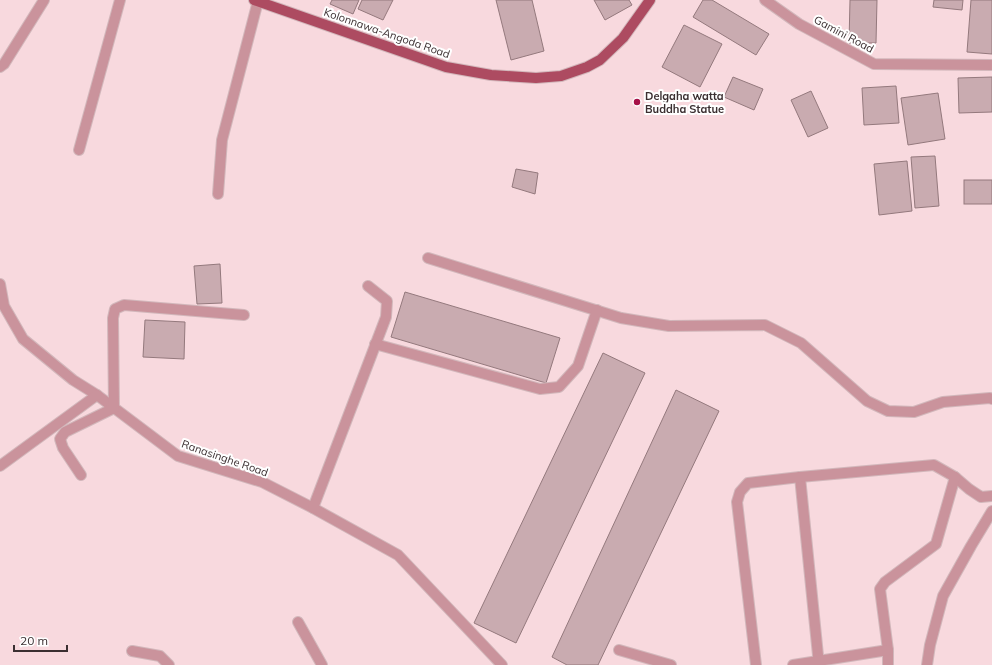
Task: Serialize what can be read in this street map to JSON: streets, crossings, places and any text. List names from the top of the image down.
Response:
{
  "streets": {
    "main road": ["Kolonnawa-Angoda Road"],
    "street": ["Gamini Road", "Ranasinghe Road"]
  },
  "places": ["Delgaha watta Buddha Statue"],
  "scale_bar": "20 m"
}
